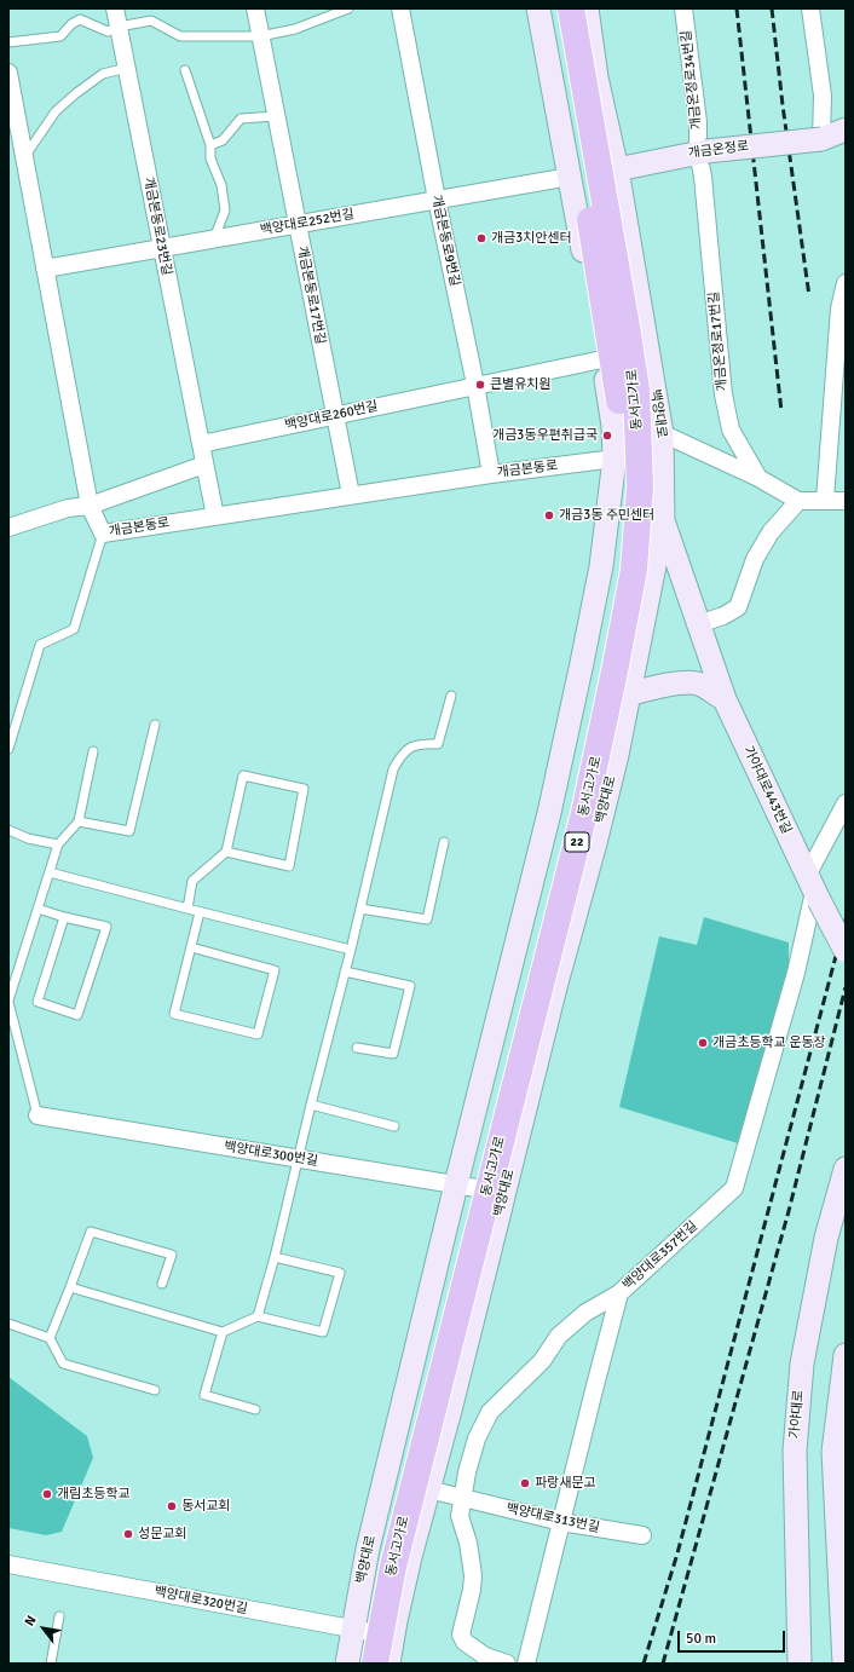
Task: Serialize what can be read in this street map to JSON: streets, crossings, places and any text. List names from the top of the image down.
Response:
{
  "streets": {
    "highway": ["동서고가로", "22"],
    "main road": [
      "개금온정로",
      "백양대로",
      "가야대로443번길",
      "가야대로"
    ],
    "street": [
      "개금온정로34번길",
      "백양대로252번길",
      "개금본동로23번길",
      "개금본동로9번길",
      "개금본동로17번길",
      "개금온정로17번길",
      "백양대로260번길",
      "개금본동로",
      "백양대로300번길",
      "백양대로357번길",
      "백양대로313번길",
      "백양대로320번길"
    ]
  },
  "crossings": [
    ["개금온정로34번길", "개금온정로"],
    ["개금온정로34번길", "개금온정로17번길"],
    ["개금온정로", "개금온정로17번길"],
    ["개금온정로", "백양대로"],
    ["백양대로252번길", "개금본동로23번길"],
    ["백양대로252번길", "개금본동로9번길"],
    ["백양대로252번길", "개금본동로17번길"],
    ["백양대로252번길", "백양대로"],
    ["백양대로252번길", "개금본동로"],
    ["개금본동로23번길", "백양대로260번길"],
    ["개금본동로9번길", "백양대로260번길"],
    ["개금본동로9번길", "개금본동로"],
    ["개금본동로17번길", "백양대로260번길"],
    ["개금본동로17번길", "개금본동로"],
    ["백양대로", "백양대로260번길"],
    ["백양대로", "개금본동로"],
    ["백양대로", "가야대로443번길"],
    ["백양대로", "백양대로300번길"],
    ["백양대로", "백양대로313번길"],
    ["백양대로", "백양대로320번길"],
    ["가야대로443번길", "백양대로357번길"],
    ["백양대로357번길", "백양대로313번길"]
  ],
  "places": [
    "개금3치안센터",
    "큰별유치원",
    "개금3동우편취급국",
    "개금3동 주민센터",
    "개금초등학교 운동장",
    "파랑새문고",
    "개림초등학교",
    "동서교회",
    "성문교회"
  ],
  "scale_bar": "50 m",
  "north": "top left"
}
